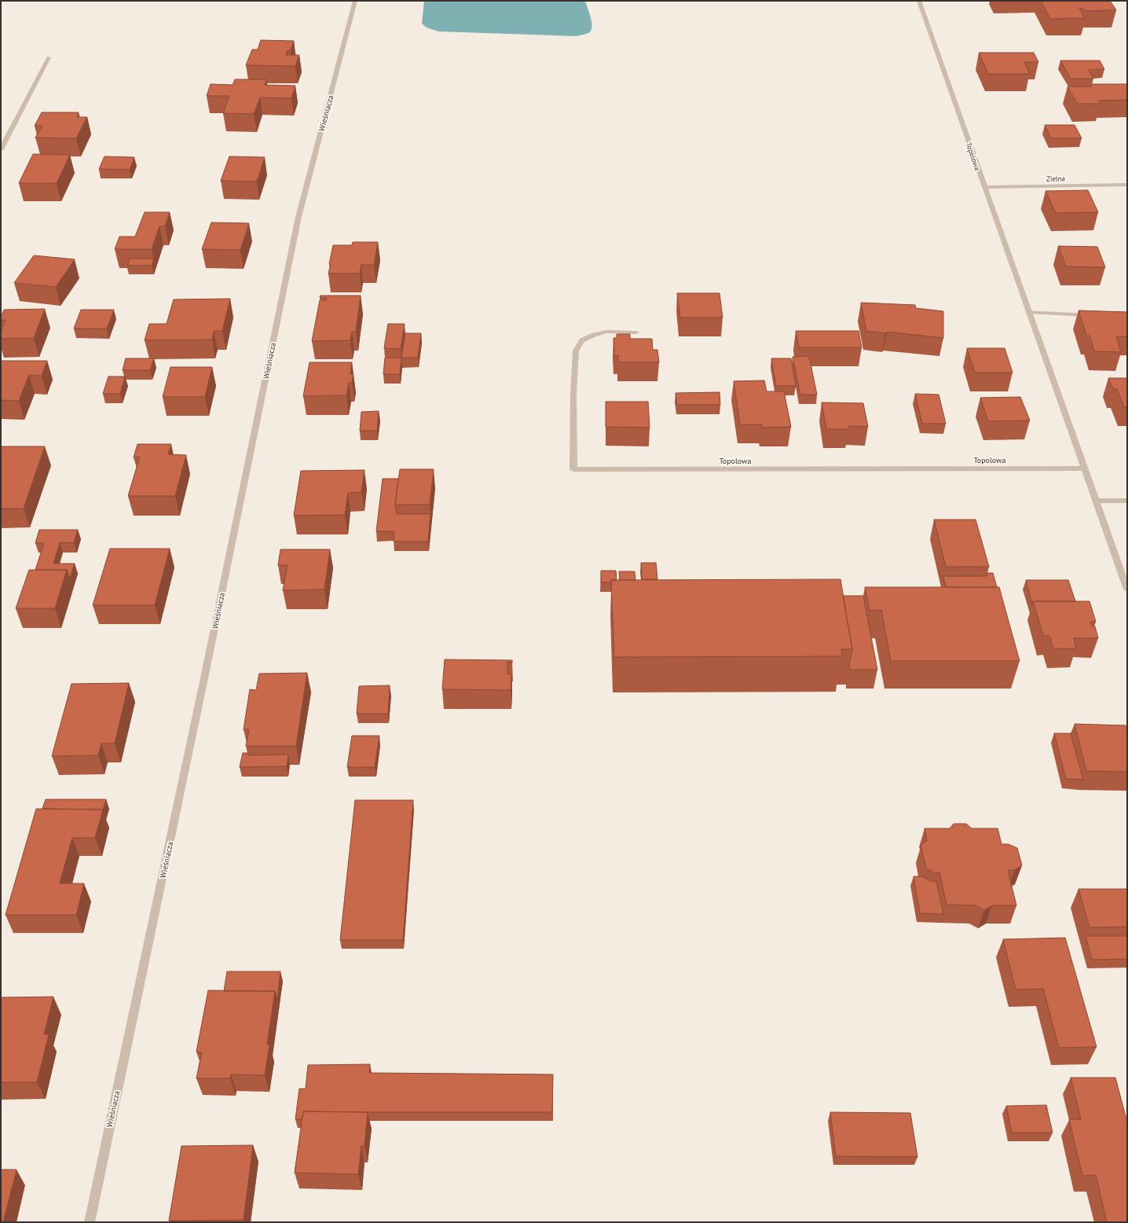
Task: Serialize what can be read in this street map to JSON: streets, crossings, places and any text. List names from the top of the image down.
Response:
{
  "streets": {
    "street": ["Wieśniacza", "Topolowa", "Zielna"]
  },
  "crossings": [
    ["Topolowa", "Zielna"]
  ]
}
